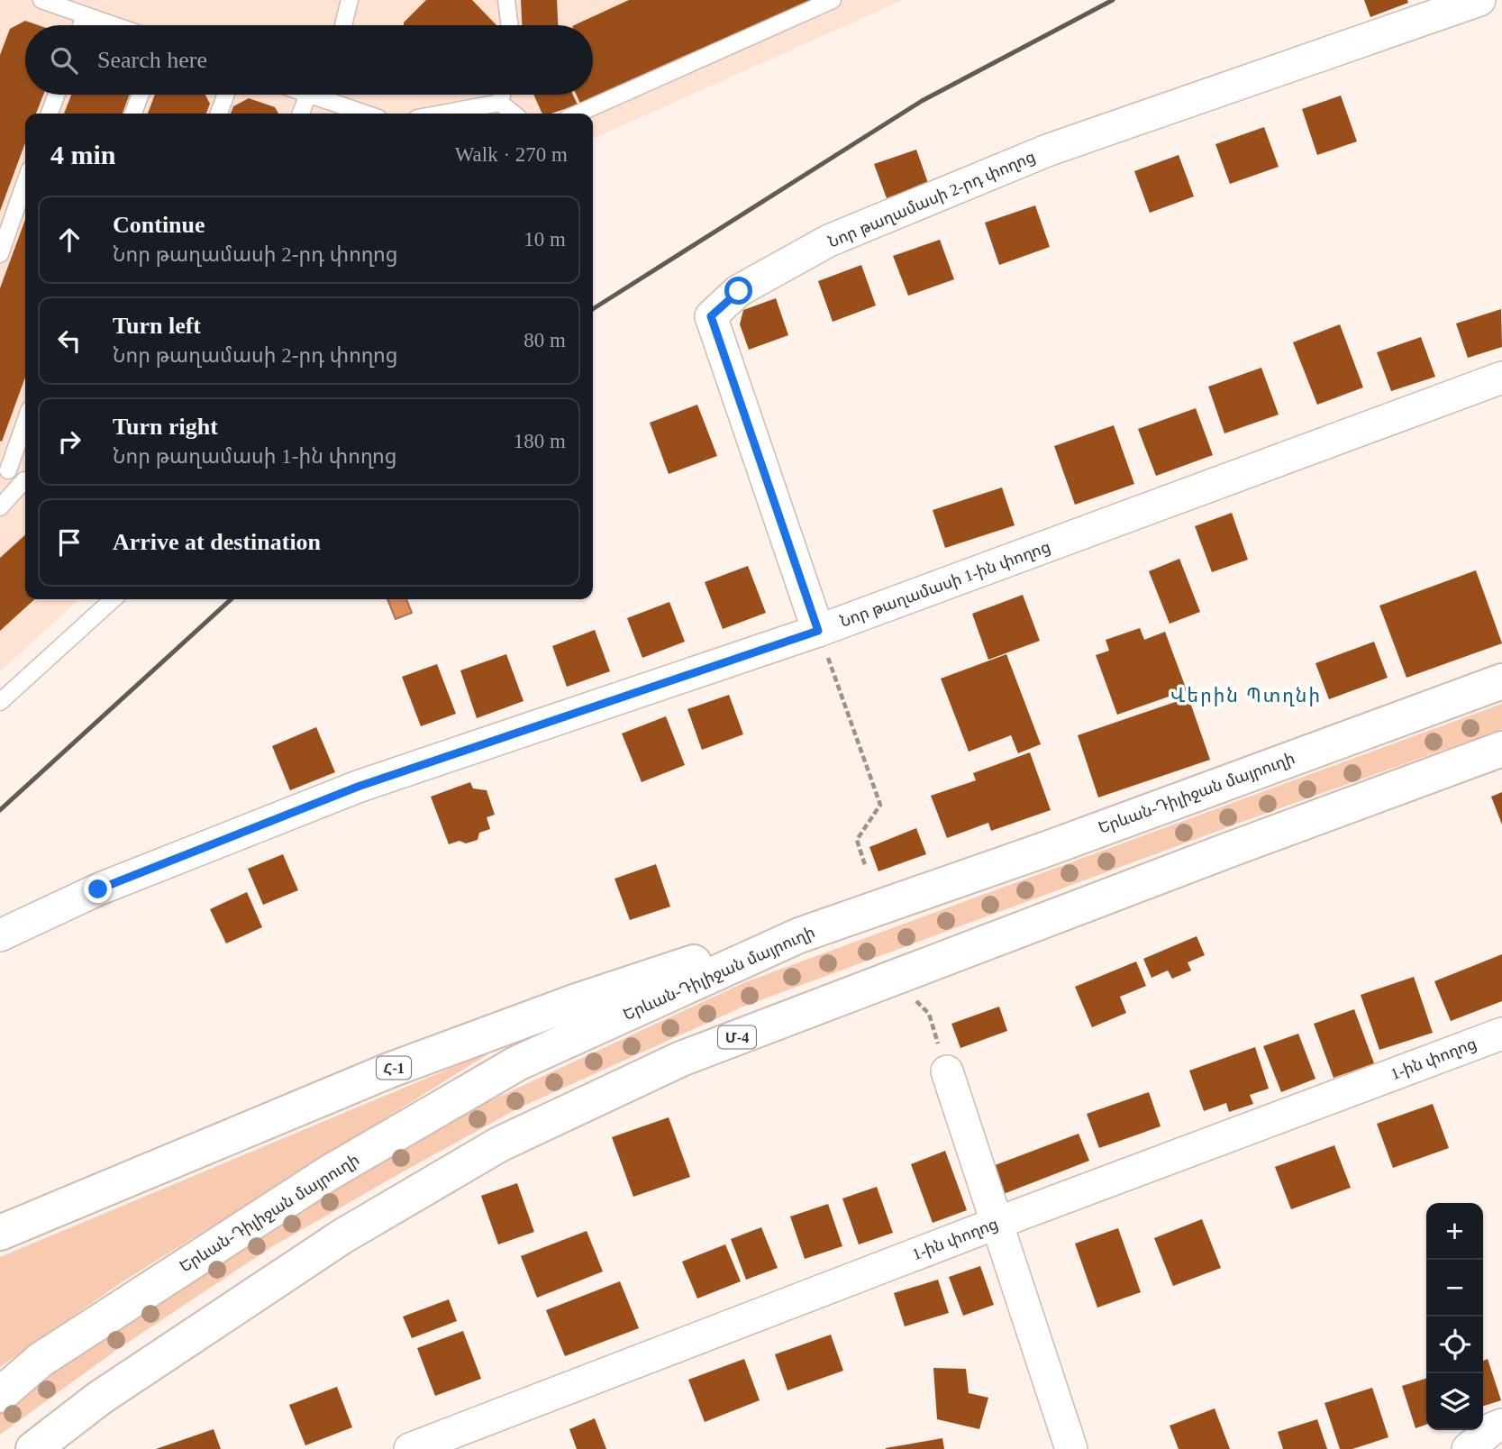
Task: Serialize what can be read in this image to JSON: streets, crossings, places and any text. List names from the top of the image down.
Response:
{
  "streets": {
    "highway": ["Երևան-Դիլիջան մայրուղի", "Մ-4", "Հ-1"],
    "street": ["Նոր թաղամասի 2-րդ փողոց", "Նոր թաղամասի 1-ին փողոց", "1-ին փողոց"]
  },
  "crossings": [
    ["Նոր թաղամասի 2-րդ փողոց", "Նոր թաղամասի 1-ին փողոց"],
    ["Երևան-Դիլիջան մայրուղի", "Հ-1"]
  ],
  "districts": ["Վերին Պտղնի"],
  "page": {
    "search": "Search here",
    "heading": ["4 min", "Walk · 270 m"],
    "list": [
      ["Continue", "Նոր թաղամասի 2-րդ փողոց", "10 m"],
      ["Turn left", "Նոր թաղամասի 2-րդ փողոց", "80 m"],
      ["Turn right", "Նոր թաղամասի 1-ին փողոց", "180 m"],
      "Arrive at destination"
    ],
    "map_buttons": ["+", "−"]
  }
}
